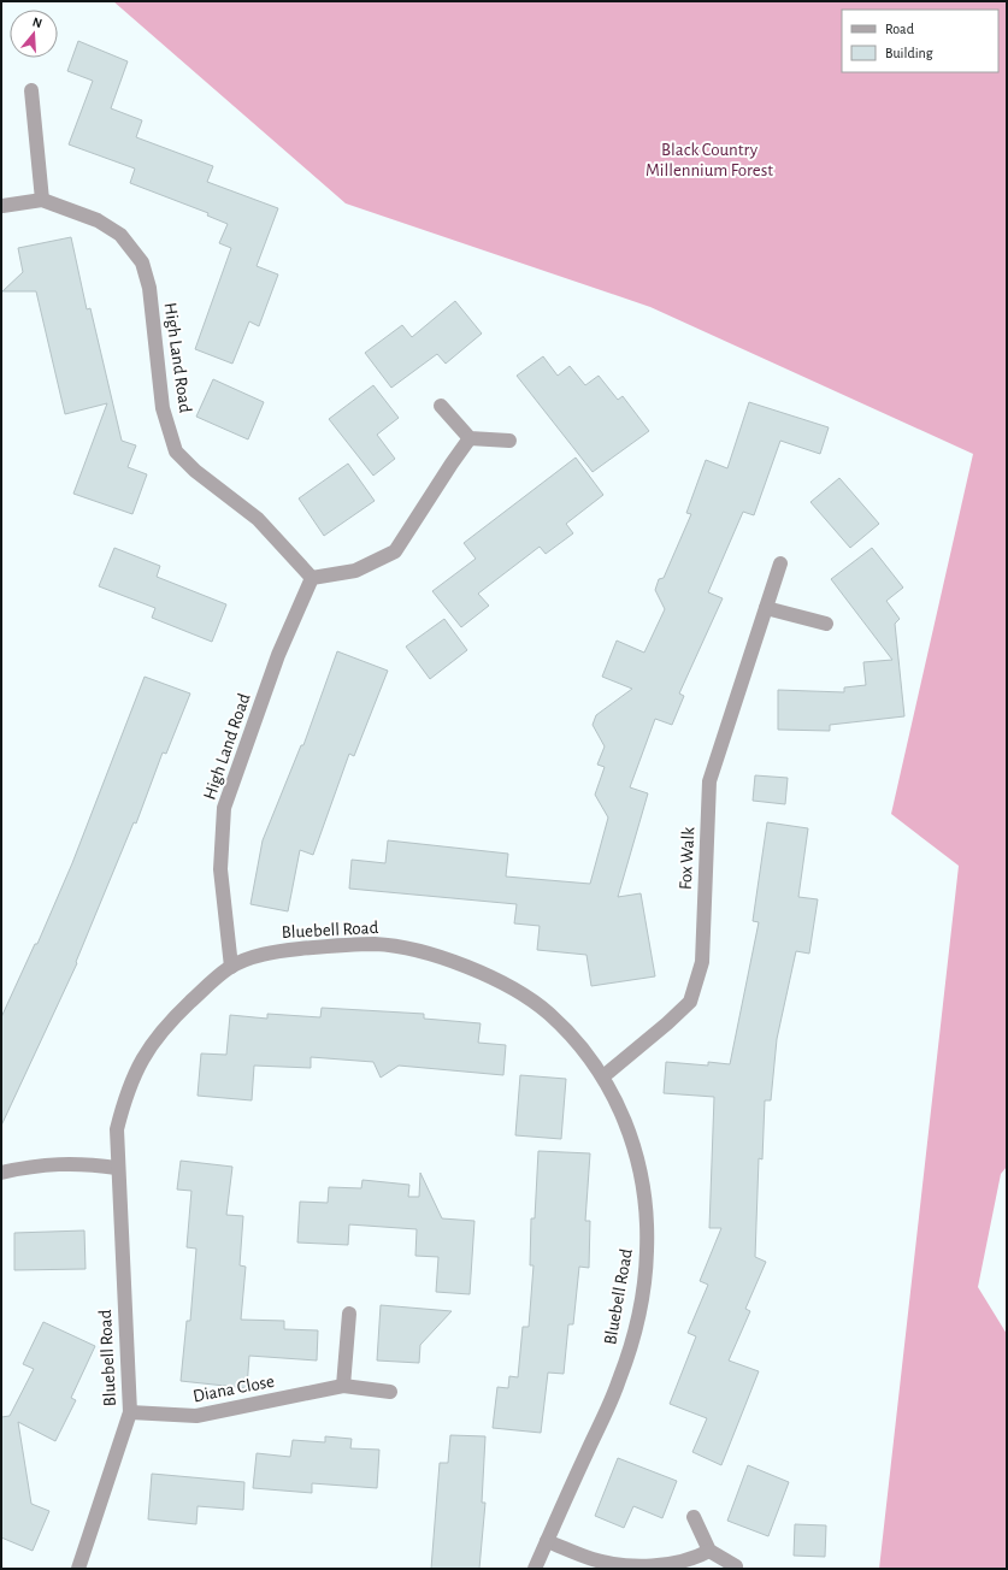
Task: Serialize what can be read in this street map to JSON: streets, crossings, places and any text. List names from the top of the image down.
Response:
{
  "streets": {
    "street": [
      "High Land Road",
      "Fox Walk",
      "Bluebell Road",
      "Diana Close"
    ]
  },
  "crossings": [
    ["High Land Road", "Bluebell Road"],
    ["Fox Walk", "Bluebell Road"],
    ["Bluebell Road", "Diana Close"]
  ],
  "parks": ["Black Country Millennium Forest"],
  "legend": ["Road", "Building"],
  "north": "top"
}
